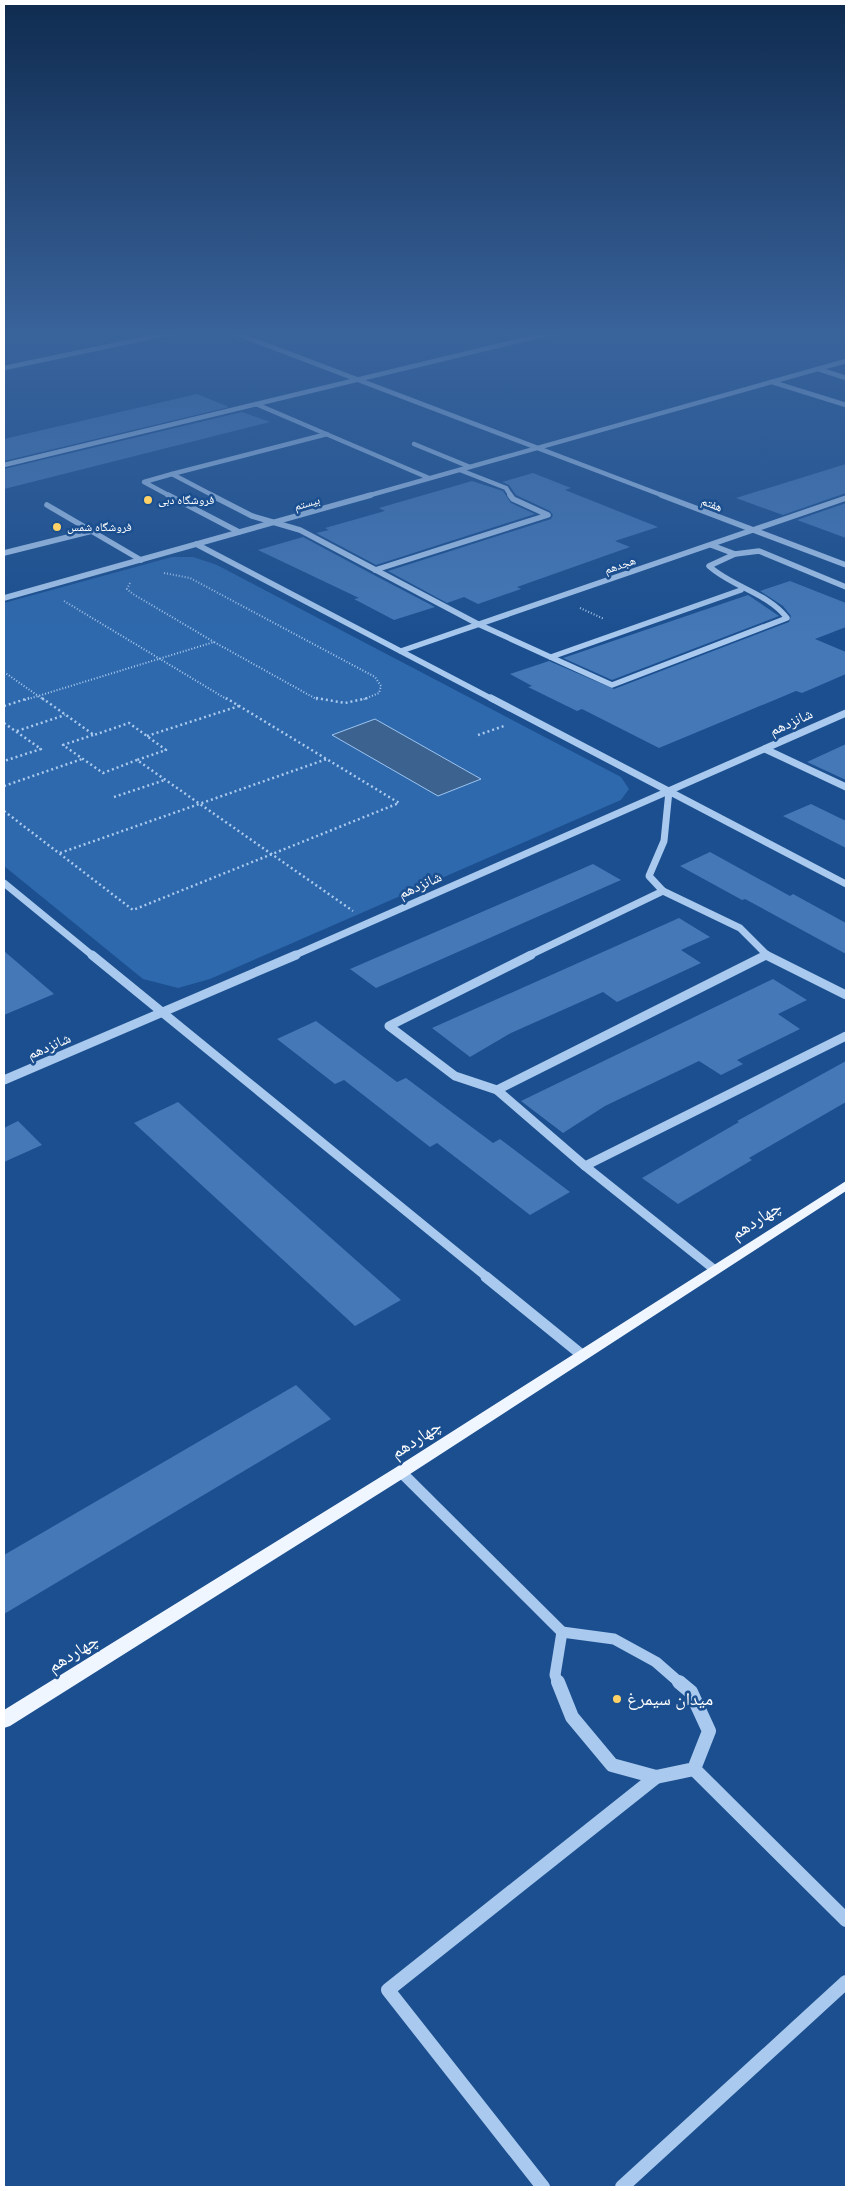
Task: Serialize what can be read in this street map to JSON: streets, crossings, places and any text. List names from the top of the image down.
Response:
{
  "streets": {
    "main road": ["چهاردهم"],
    "street": [
      "بیستم",
      "هفتم",
      "هجدهم",
      "شانزدهم"
    ]
  },
  "crossings": [
    ["بیستم", "هفتم"],
    ["هفتم", "هجدهم"]
  ],
  "places": ["فروشگاه دبی", "فروشگاه شمس", "میدان سیمرغ"]
}
